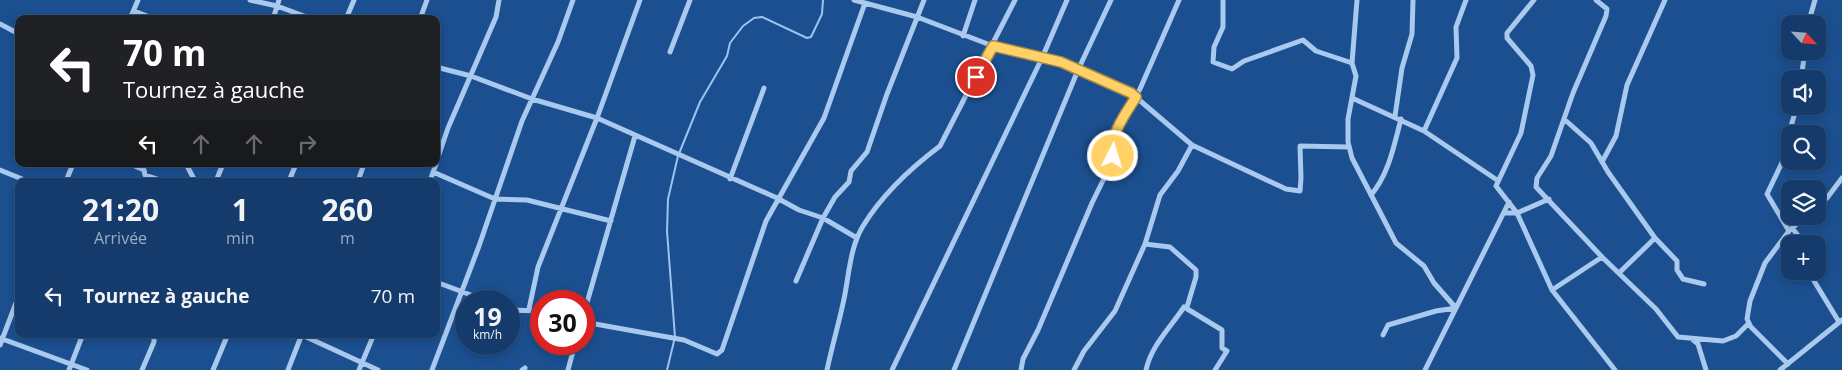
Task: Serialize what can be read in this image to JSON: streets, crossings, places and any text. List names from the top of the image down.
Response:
{
  "north": "bottom right",
  "page": {
    "map_buttons": "+",
    "turn": ["70 m", "Tournez à gauche"],
    "eta": [
      "21:20",
      "Arrivée",
      "1",
      "min",
      "260",
      "m"
    ],
    "list": [
      {
        "name": "Tournez à gauche",
        "value": "70 m"
      }
    ],
    "speed": "19 km/h",
    "limit": "30"
  }
}
